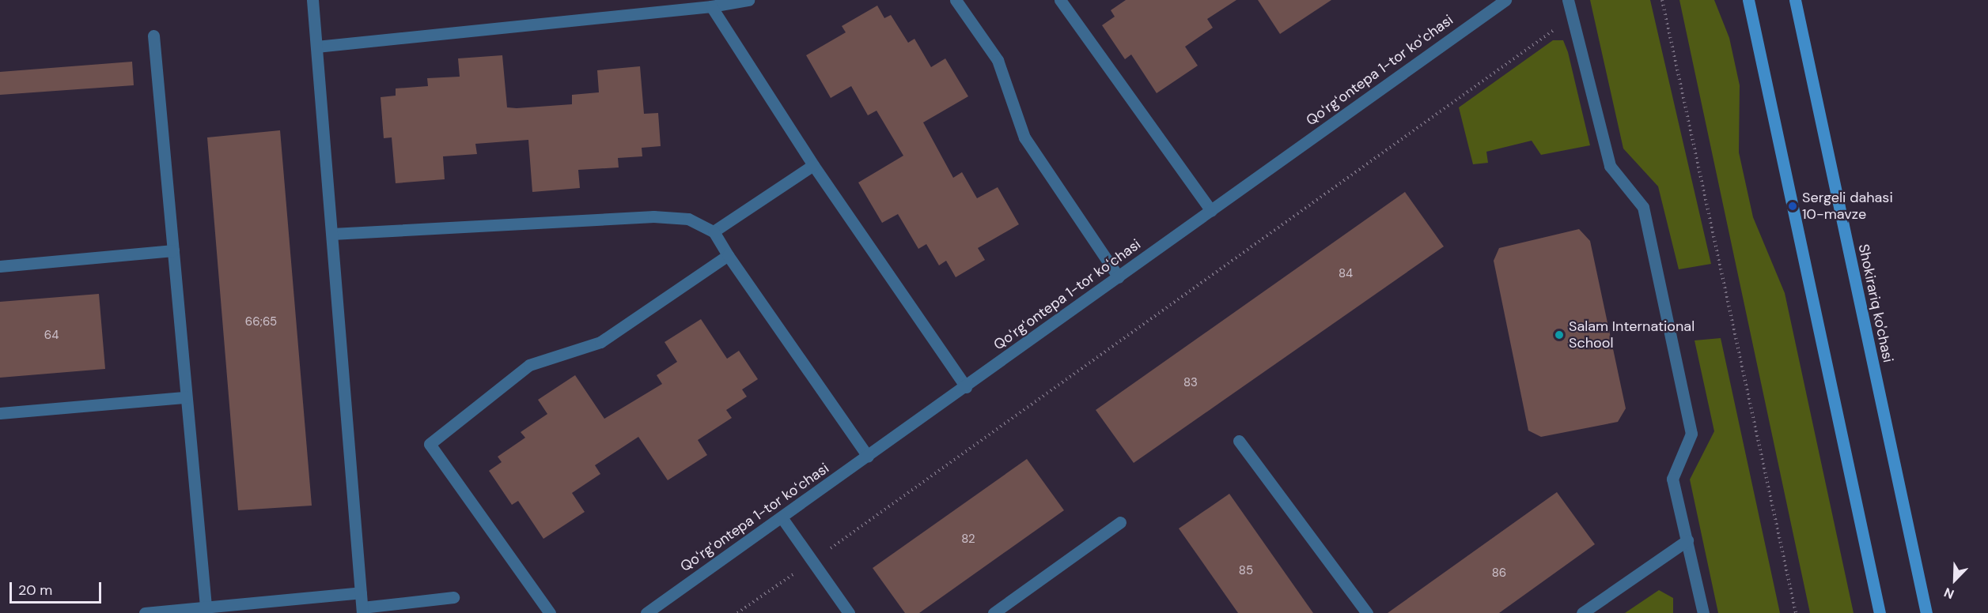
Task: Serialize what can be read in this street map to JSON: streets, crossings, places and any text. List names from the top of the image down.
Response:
{
  "streets": {
    "main road": ["Shokirariq ko'chasi"],
    "street": ["Qoʻrgʻontepa 1-tor koʻchasi"]
  },
  "places": ["Sergeli dahasi 10-mavze", "Salam International School"],
  "house_numbers": [
    "84",
    "66;65",
    "64",
    "83",
    "82",
    "85",
    "86"
  ],
  "scale_bar": "20 m",
  "north": "bottom left"
}
